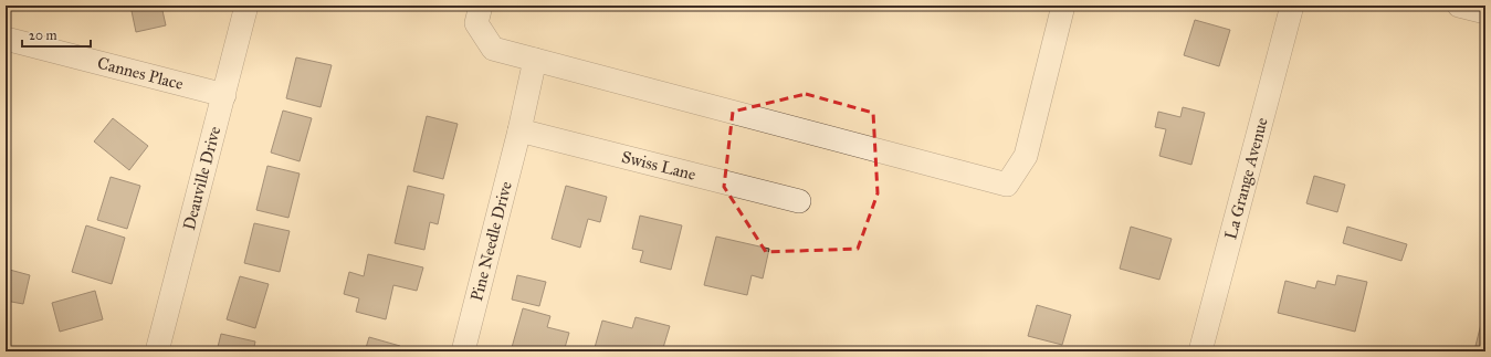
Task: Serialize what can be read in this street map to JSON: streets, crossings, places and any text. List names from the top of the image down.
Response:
{
  "streets": {
    "street": [
      "Cannes Place",
      "Swiss Lane",
      "Deauville Drive",
      "La Grange Avenue",
      "Pine Needle Drive"
    ]
  },
  "crossings": [
    ["Cannes Place", "Deauville Drive"],
    ["Swiss Lane", "Pine Needle Drive"]
  ],
  "scale_bar": "20 m"
}
